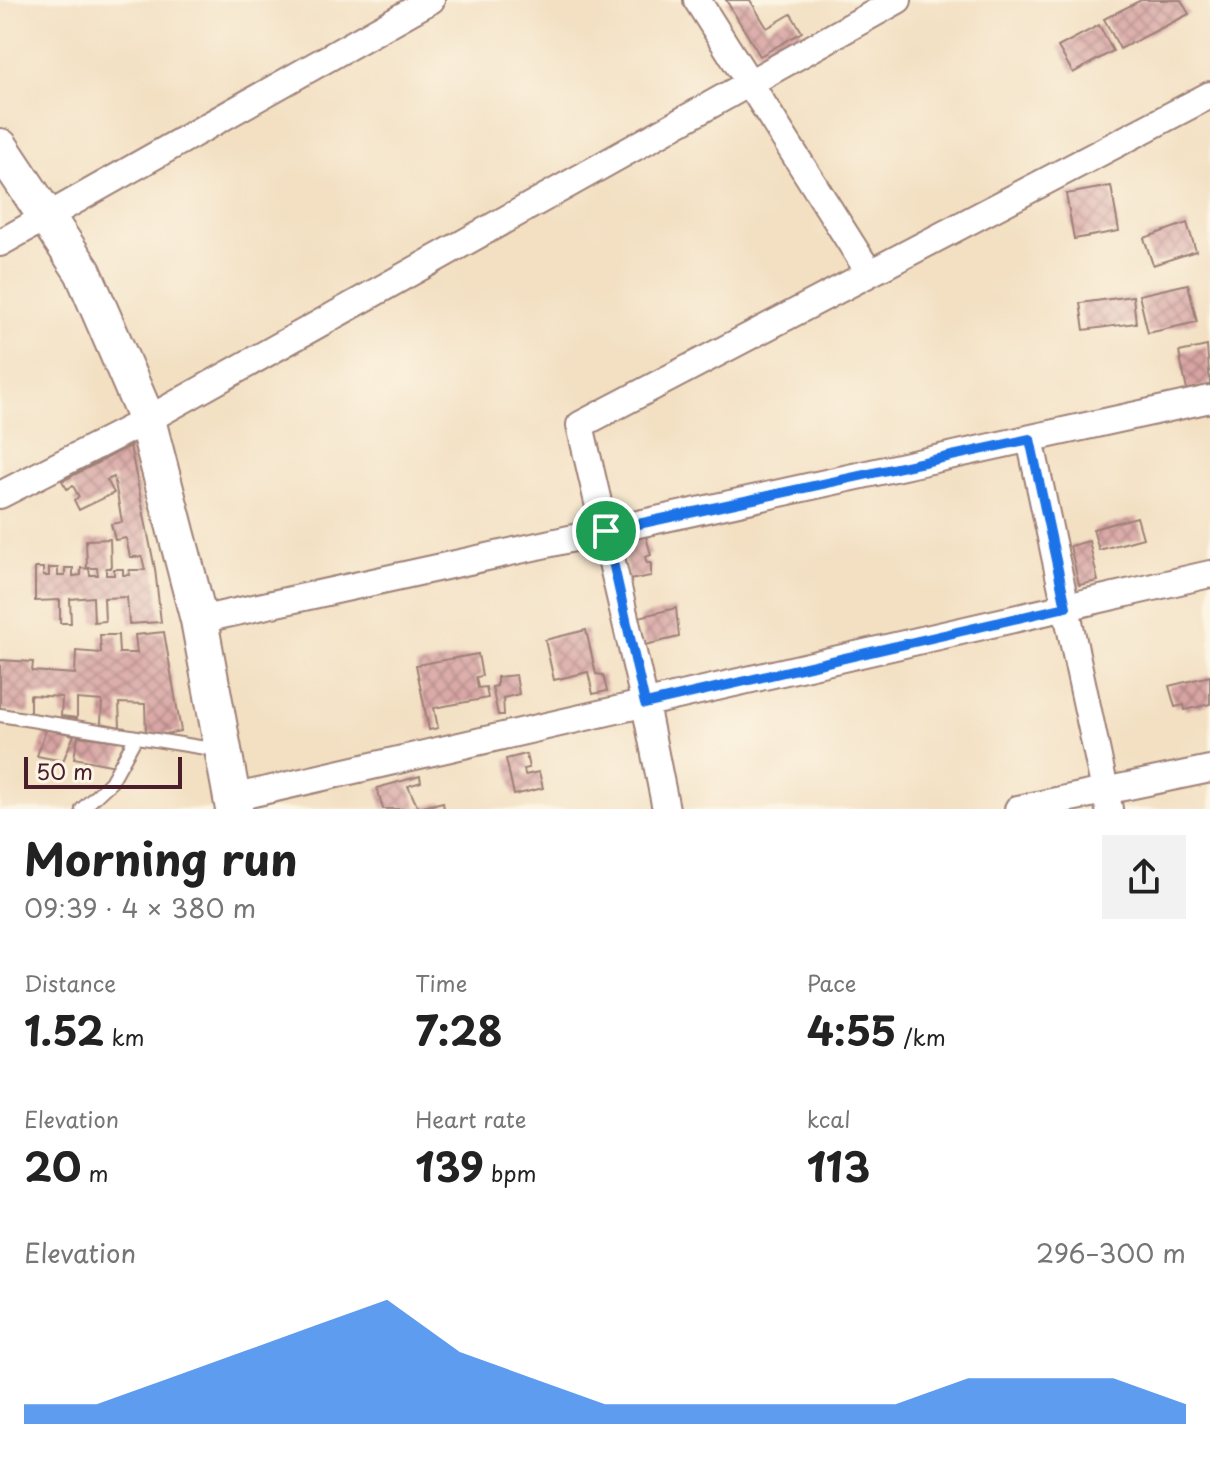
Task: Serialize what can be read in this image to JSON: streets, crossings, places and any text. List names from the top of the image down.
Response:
{
  "scale_bar": "50 m",
  "page": {
    "scale": "50 m",
    "heading": ["Morning run", "09:39 · 4 × 380 m"],
    "stats": [
      ["Distance", "1.52 km"],
      ["Time", "7:28"],
      ["Pace", "4:55 /km"],
      ["Elevation", "20 m"],
      ["Heart rate", "139 bpm"],
      ["kcal", "113"]
    ],
    "chart": ["Elevation", "296–300 m"]
  }
}
